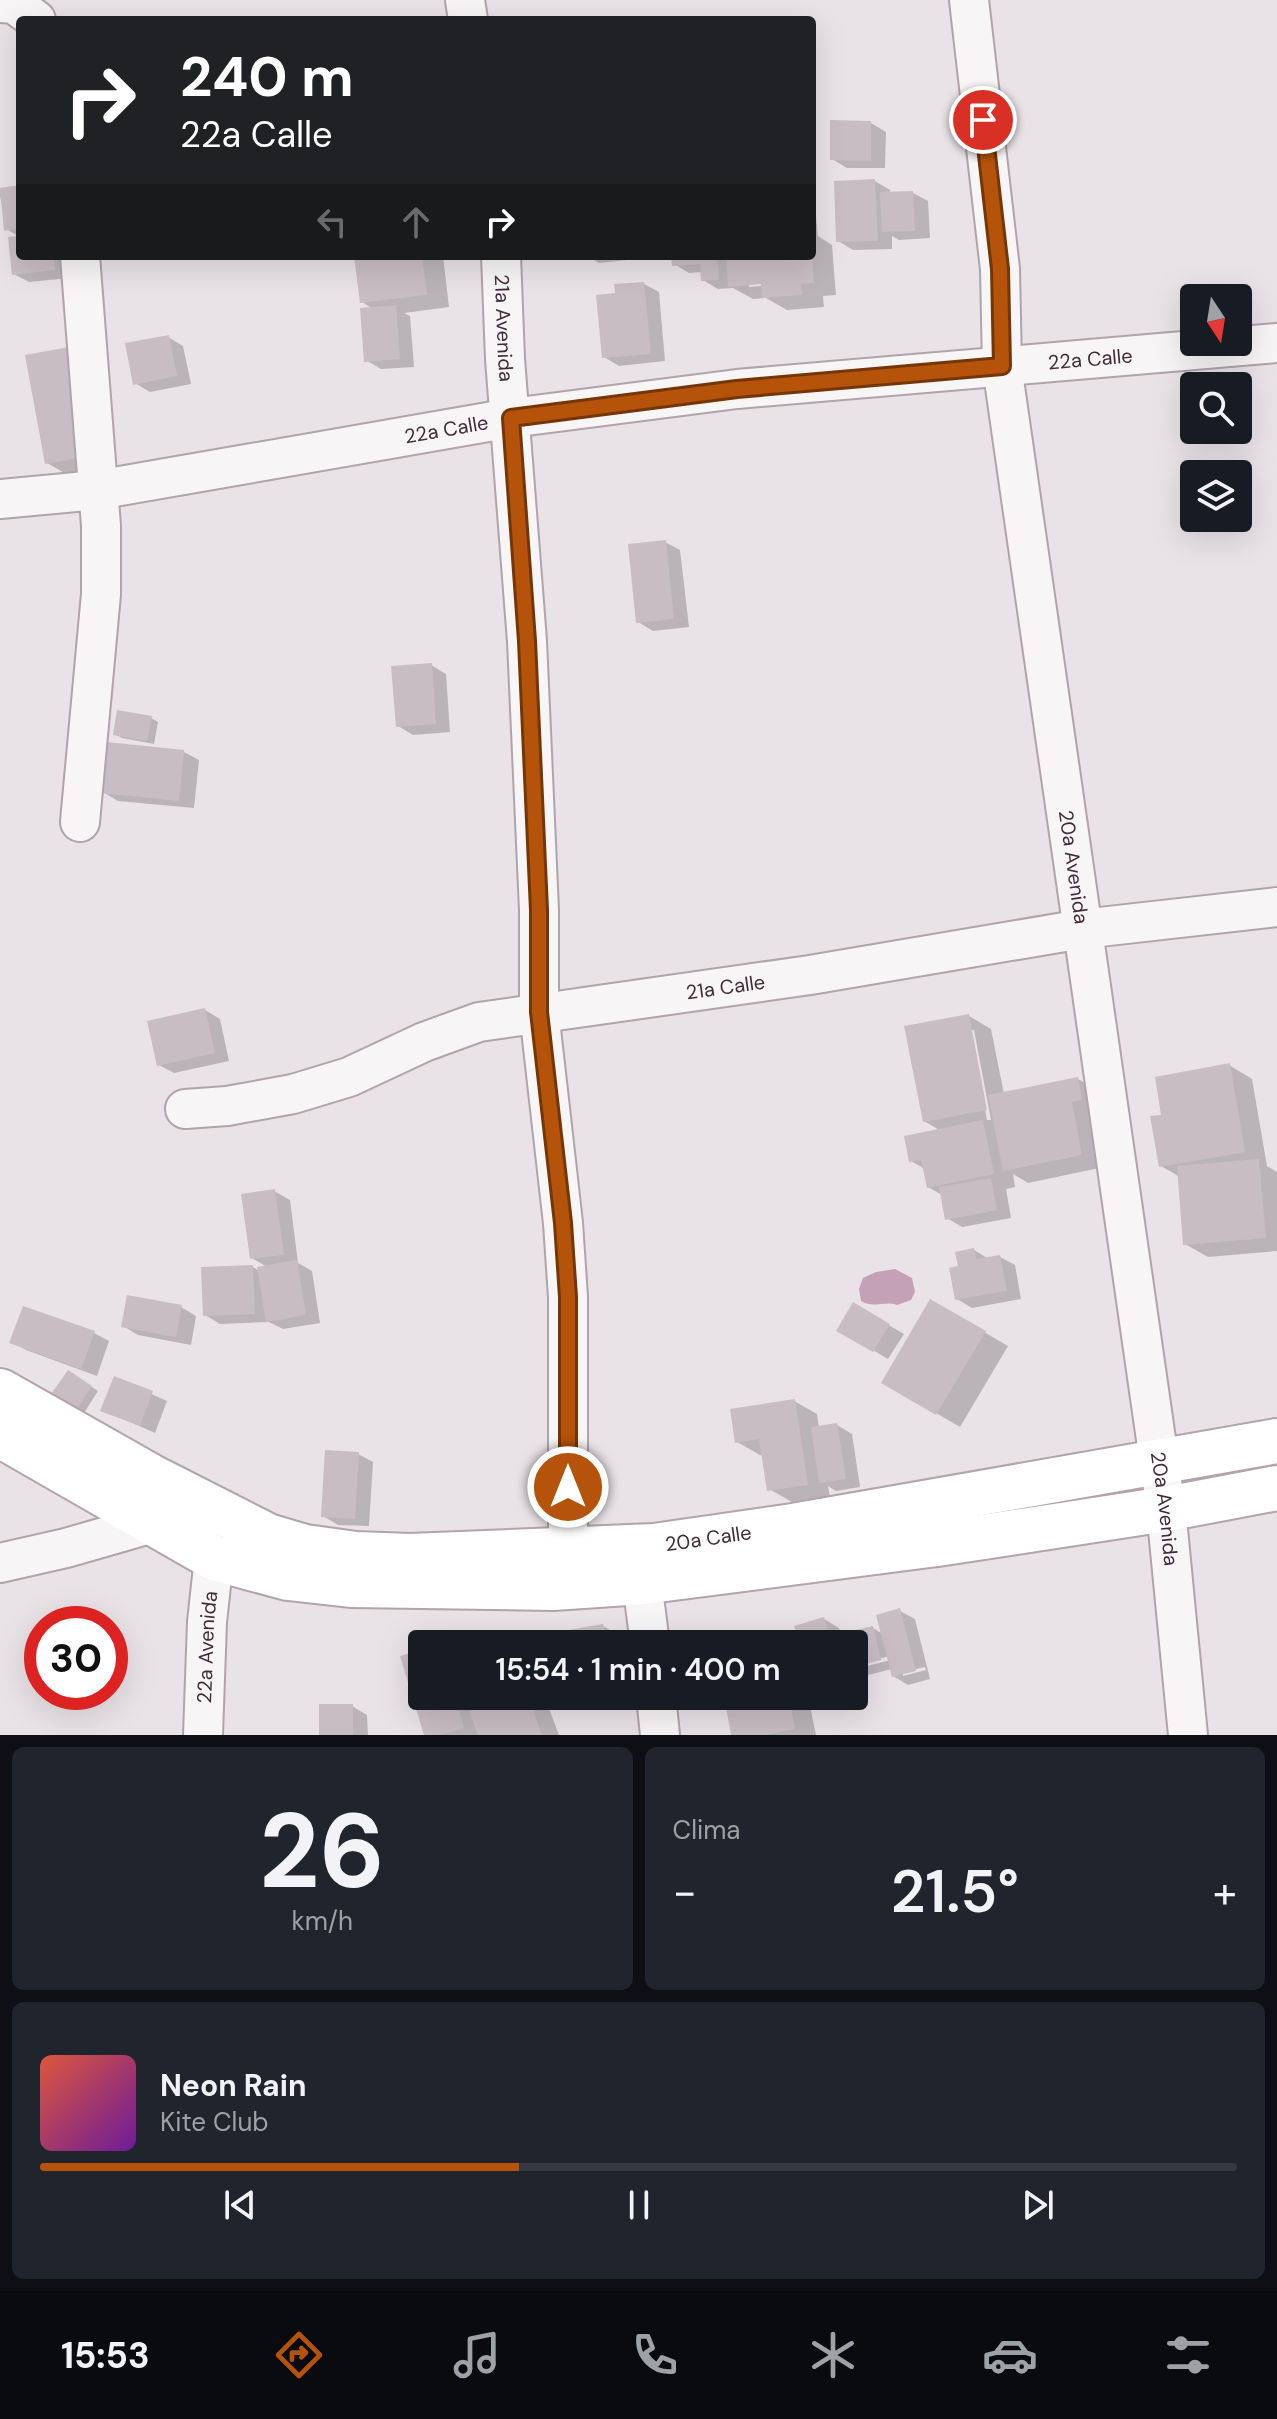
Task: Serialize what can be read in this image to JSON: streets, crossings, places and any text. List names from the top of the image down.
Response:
{
  "streets": {
    "main road": ["20a Calle"],
    "street": [
      "21a Avenida",
      "22a Calle",
      "20a Avenida",
      "21a Calle",
      "22a Avenida"
    ]
  },
  "crossings": [
    ["21a Avenida", "22a Calle"],
    ["21a Avenida", "21a Calle"],
    ["21a Avenida", "20a Calle"],
    ["22a Calle", "20a Avenida"],
    ["20a Avenida", "21a Calle"],
    ["20a Avenida", "20a Calle"],
    ["20a Calle", "22a Avenida"]
  ],
  "north": "bottom",
  "page": {
    "turn": ["240 m", "22a Calle"],
    "limit": "30",
    "trip": "15:54 · 1 min · 400 m",
    "tile": [
      ["26", "km/h"],
      "Clima"
    ],
    "heat": ["−", "21.5°", "+"],
    "song": ["Neon Rain", "Kite Club"],
    "tabs": "15:53"
  }
}
